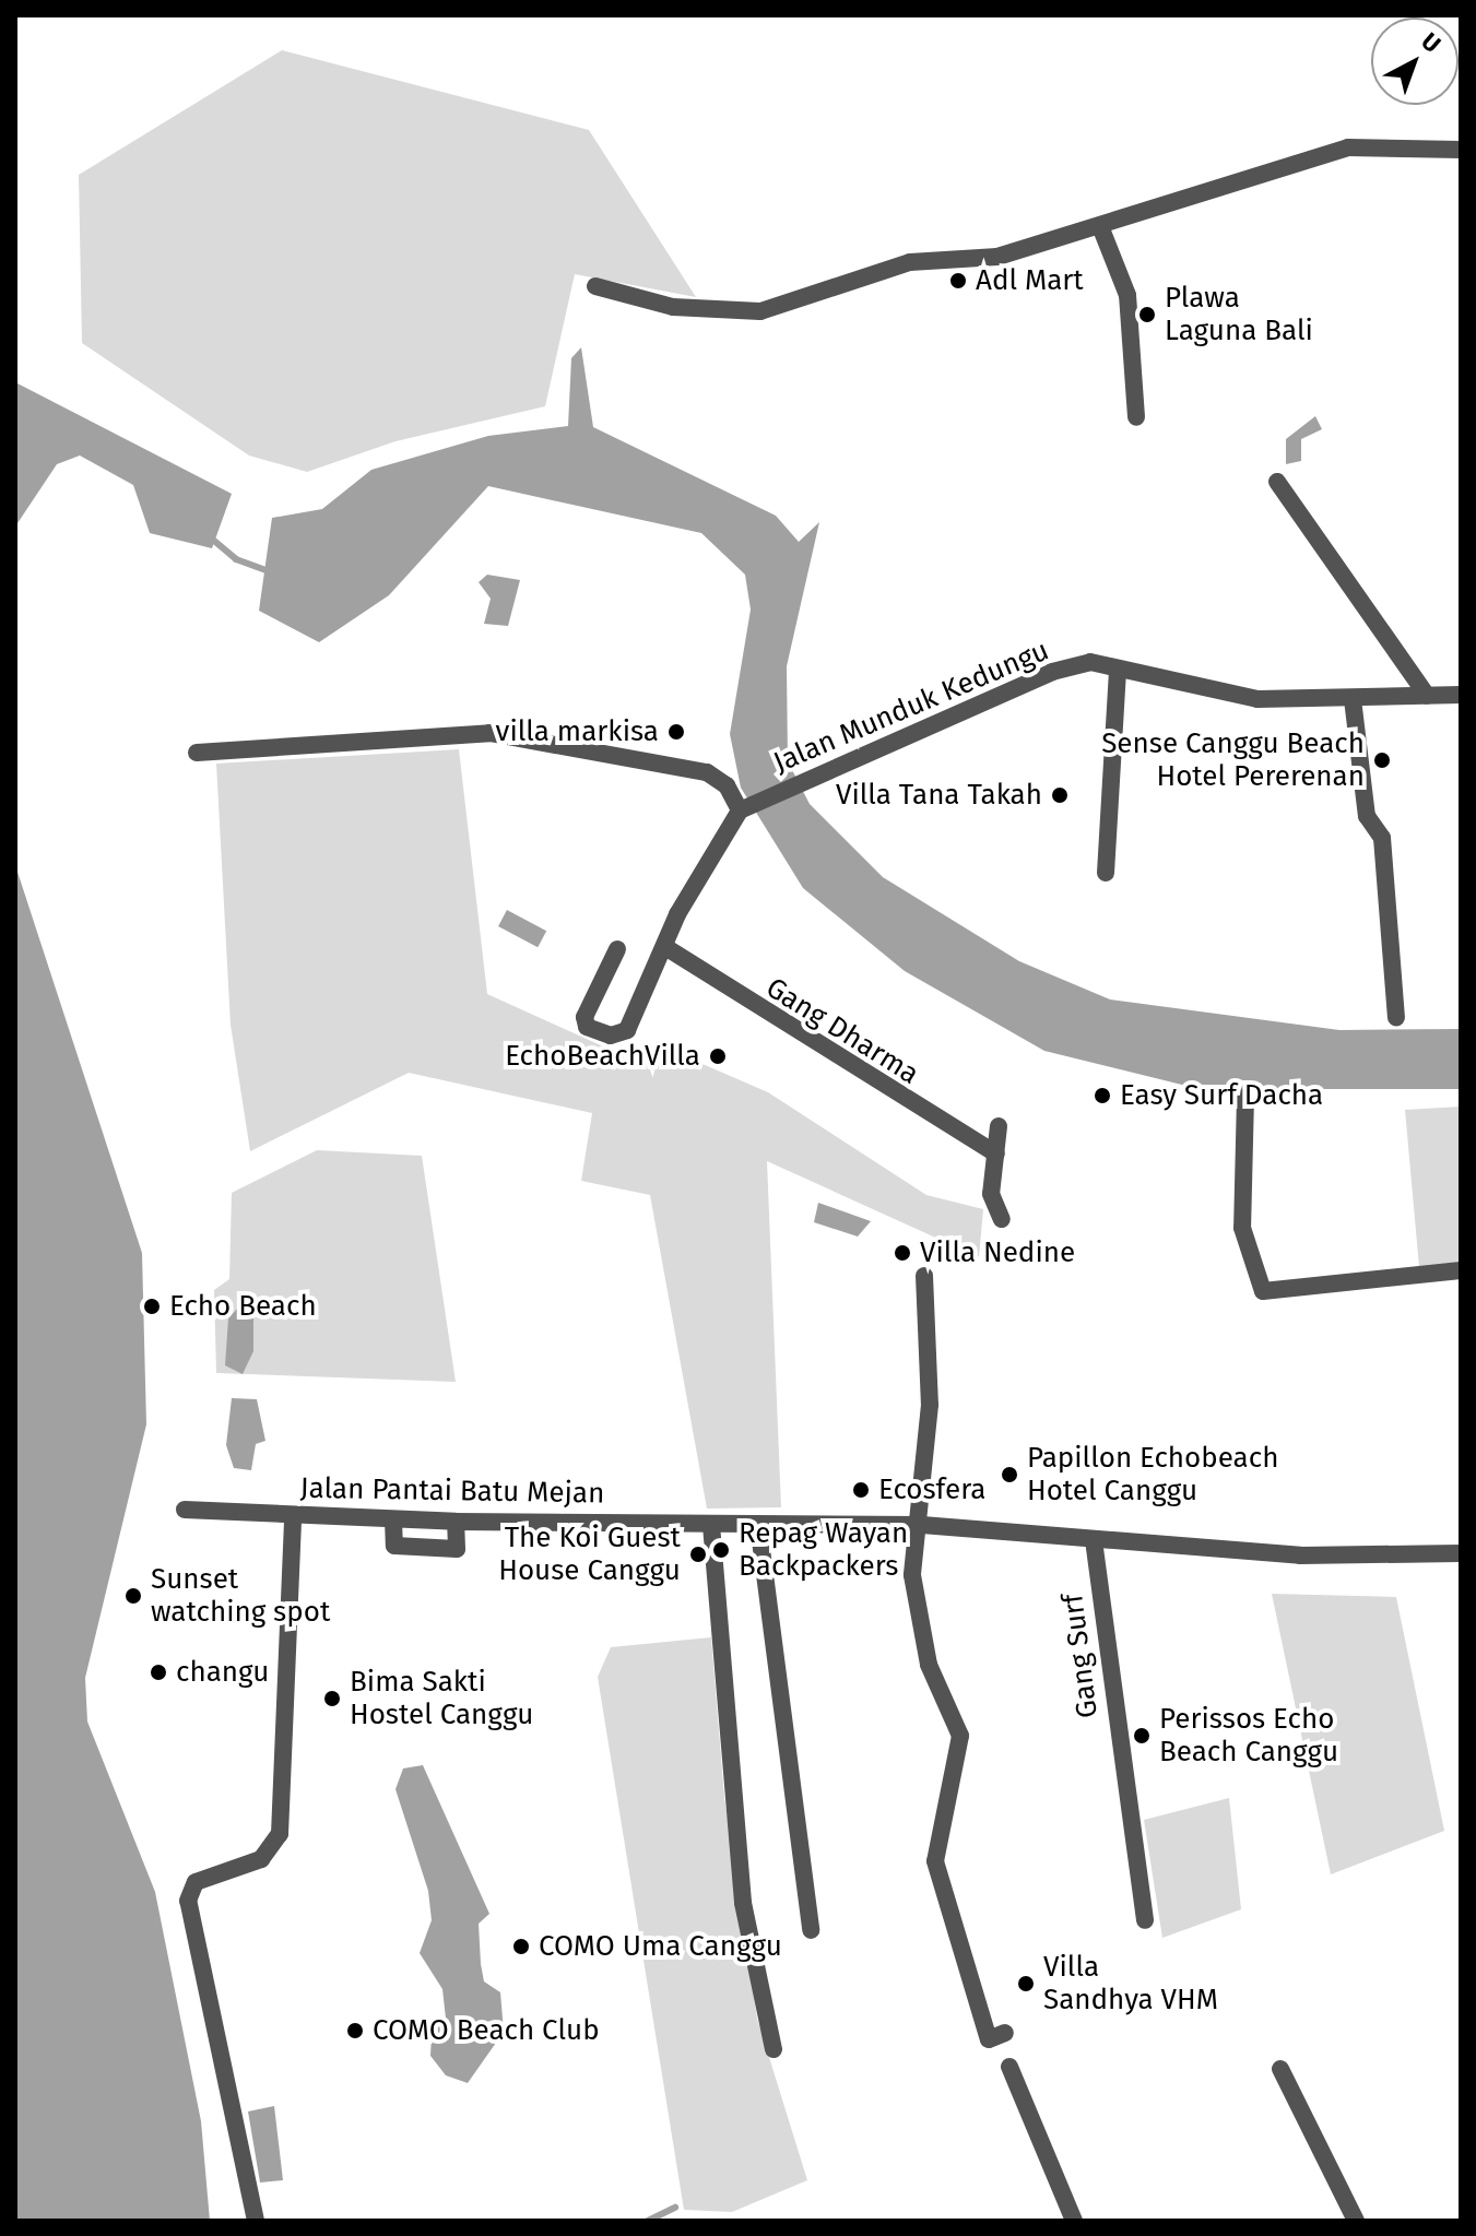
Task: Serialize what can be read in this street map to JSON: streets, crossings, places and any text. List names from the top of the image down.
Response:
{
  "streets": {
    "street": [
      "Jalan Munduk Kedungu",
      "Gang Dharma",
      "Jalan Pantai Batu Mejan",
      "Gang Surf"
    ]
  },
  "crossings": [
    ["Jalan Pantai Batu Mejan", "Gang Surf"]
  ],
  "places": [
    "Adl Mart",
    "Plawa Laguna Bali",
    "villa markisa",
    "Sense Canggu Beach Hotel Pererenan",
    "Villa Tana Takah",
    "EchoBeachVilla",
    "Easy Surf Dacha",
    "Villa Nedine",
    "Echo Beach",
    "Papillon Echobeach Hotel Canggu",
    "Ecosfera",
    "Repag Wayan Backpackers",
    "The Koi Guest House Canggu",
    "Sunset watching spot",
    "changu",
    "Bima Sakti Hostel Canggu",
    "Perissos Echo Beach Canggu",
    "COMO Uma Canggu",
    "Villa Sandhya VHM",
    "COMO Beach Club"
  ],
  "north": "top right"
}
